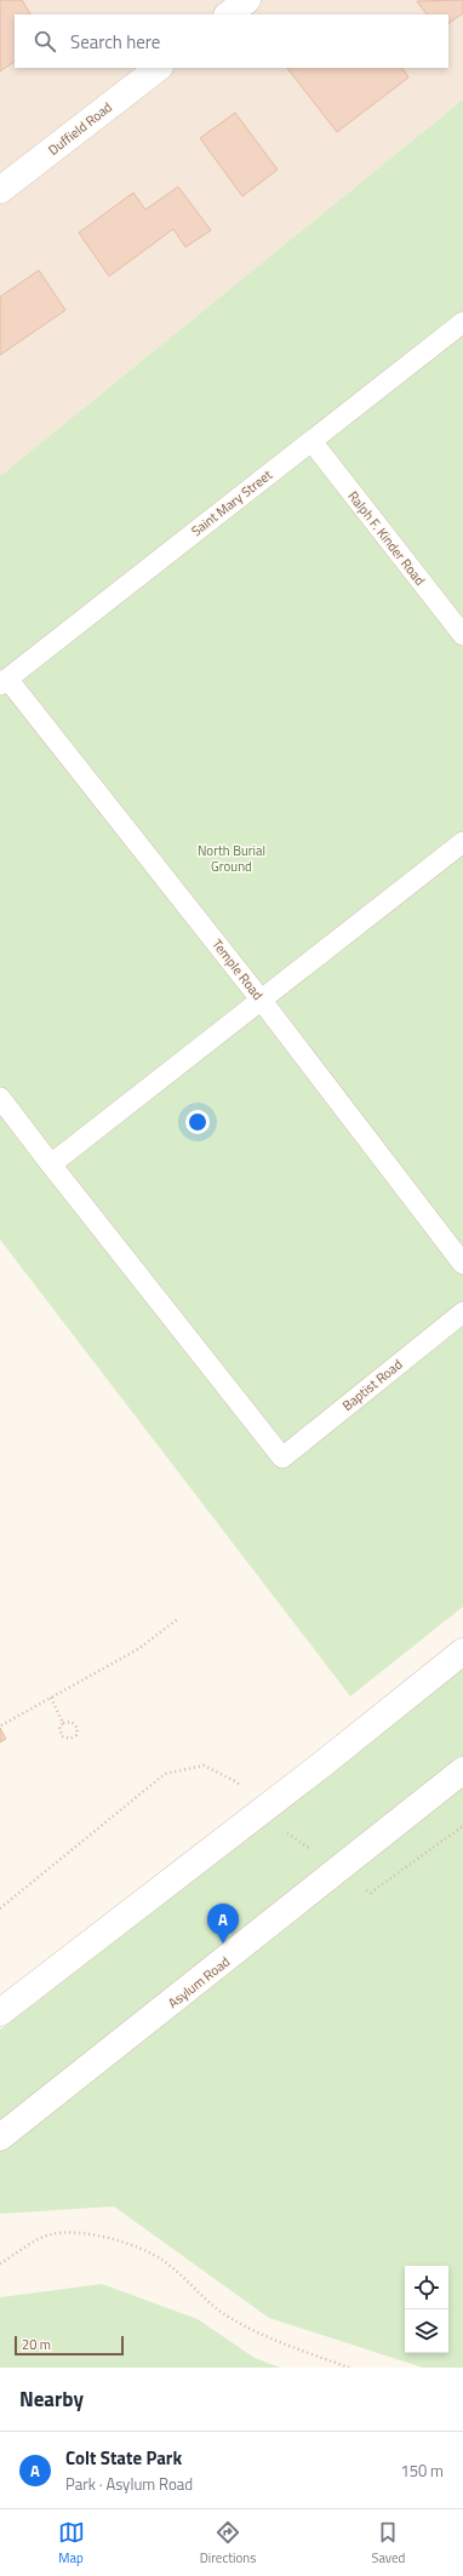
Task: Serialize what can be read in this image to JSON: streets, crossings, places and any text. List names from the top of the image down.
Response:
{
  "streets": {
    "street": ["Duffield Road", "Asylum Road"],
    "lane": [
      "Saint Mary Street",
      "Ralph F. Kinder Road",
      "Temple Road",
      "Baptist Road"
    ]
  },
  "crossings": [
    ["Saint Mary Street", "Ralph F. Kinder Road"],
    ["Saint Mary Street", "Temple Road"]
  ],
  "parks": ["North Burial Ground"],
  "scale_bar": "20 m",
  "page": {
    "search": "Search here",
    "pins": "A",
    "scale": "20 m",
    "heading": "Nearby",
    "list": [
      {
        "mark": "A",
        "name": "Colt State Park",
        "note": "Park · Asylum Road",
        "value": "150 m"
      }
    ],
    "nav": ["Map", "Directions", "Saved"]
  }
}
